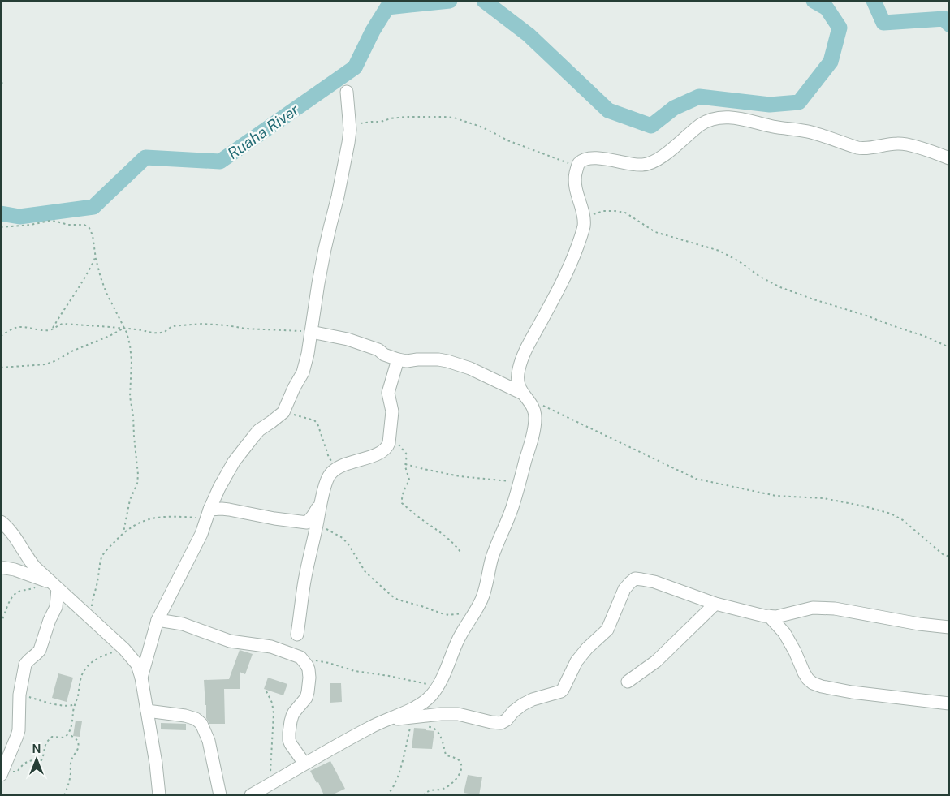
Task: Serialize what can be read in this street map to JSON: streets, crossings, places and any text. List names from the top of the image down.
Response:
{
  "water": ["Ruaha River"],
  "north": "top"
}
